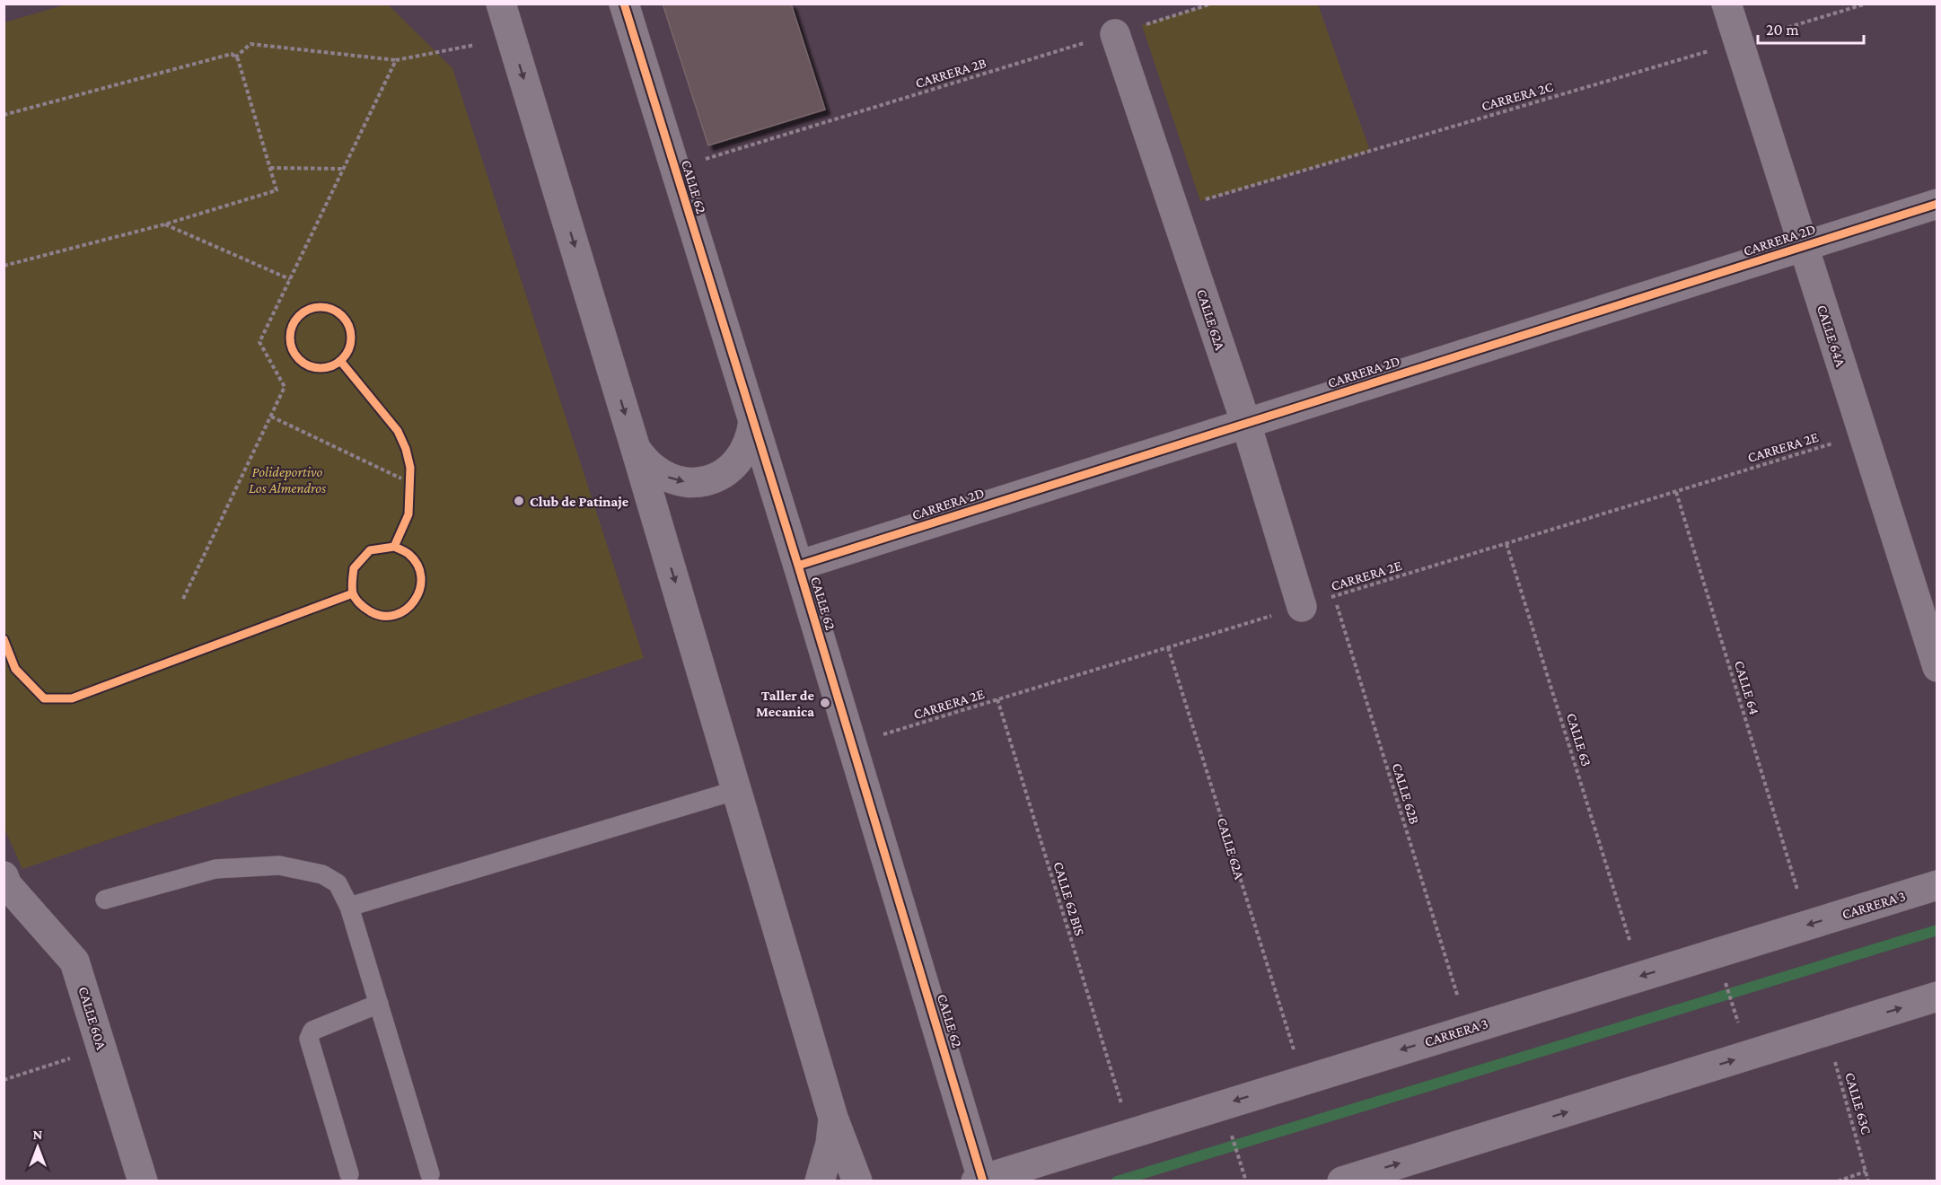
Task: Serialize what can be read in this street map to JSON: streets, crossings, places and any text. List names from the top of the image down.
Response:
{
  "streets": {
    "street": [
      "CALLE 62",
      "CARRERA 2D",
      "CALLE 62A",
      "CALLE 64A",
      "CARRERA 3",
      "CALLE 60A"
    ],
    "path": [
      "CARRERA 2B",
      "CARRERA 2C",
      "CARRERA 2E",
      "CALLE 64",
      "CALLE 63",
      "CALLE 62B",
      "CALLE 62 BIS",
      "CALLE 63C"
    ]
  },
  "crossings": [
    ["CARRERA 2B", "CALLE 62A"],
    ["CARRERA 2C", "CALLE 62A"],
    ["CARRERA 2C", "CALLE 64A"],
    ["CALLE 62", "CARRERA 2D"],
    ["CALLE 62", "CARRERA 3"],
    ["CARRERA 2D", "CALLE 62A"],
    ["CARRERA 2D", "CALLE 64A"],
    ["CALLE 62A", "CARRERA 2E"],
    ["CALLE 64A", "CARRERA 2E"],
    ["CARRERA 2E", "CALLE 64"],
    ["CARRERA 2E", "CALLE 63"],
    ["CARRERA 2E", "CALLE 62B"],
    ["CARRERA 2E", "CALLE 62 BIS"]
  ],
  "parks": ["Polideportivo Los Almendros"],
  "places": ["Club de Patinaje", "Taller de Mecanica"],
  "scale_bar": "20 m",
  "north": "top"
}
